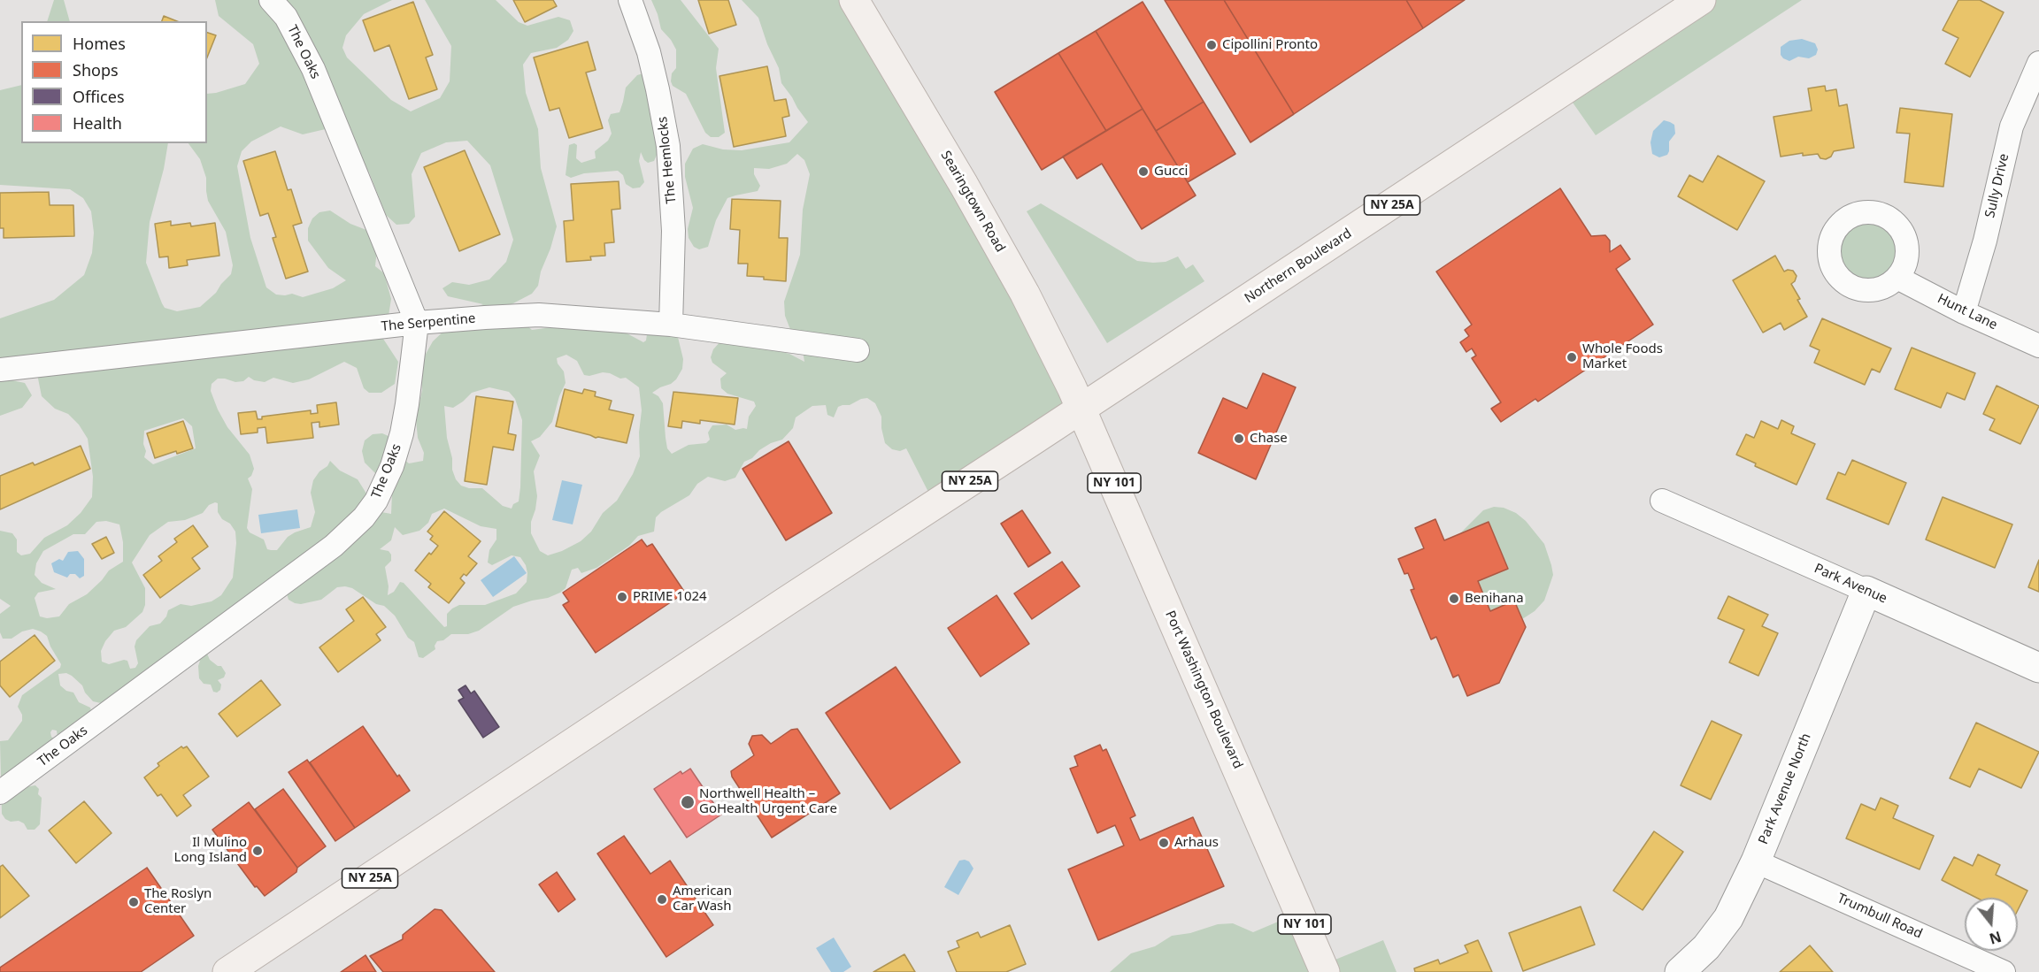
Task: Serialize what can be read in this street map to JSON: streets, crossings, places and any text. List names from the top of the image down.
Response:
{
  "streets": {
    "main road": [
      "Searingtown Road",
      "NY 25A",
      "Northern Boulevard",
      "NY 101",
      "Port Washington Boulevard"
    ],
    "street": [
      "The Oaks",
      "The Hemlocks",
      "Sully Drive",
      "Hunt Lane",
      "The Serpentine",
      "Park Avenue",
      "Park Avenue North",
      "Trumbull Road"
    ]
  },
  "crossings": [
    ["The Oaks", "The Serpentine"],
    ["The Hemlocks", "The Serpentine"],
    ["Sully Drive", "Hunt Lane"],
    ["Searingtown Road", "NY 25A"],
    ["Searingtown Road", "Northern Boulevard"],
    ["Searingtown Road", "Port Washington Boulevard"],
    ["NY 25A", "Northern Boulevard"],
    ["NY 25A", "Port Washington Boulevard"],
    ["Northern Boulevard", "Port Washington Boulevard"],
    ["Park Avenue", "Park Avenue North"],
    ["Park Avenue North", "Trumbull Road"]
  ],
  "places": [
    "Cipollini Pronto",
    "Gucci",
    "Whole Foods Market",
    "Chase",
    "PRIME 1024",
    "Benihana",
    "Northwell Health – GoHealth Urgent Care",
    "Arhaus",
    "Il Mulino Long Island",
    "American Car Wash",
    "The Roslyn Center"
  ],
  "legend": [
    "Homes",
    "Shops",
    "Offices",
    "Health"
  ],
  "north": "bottom"
}
